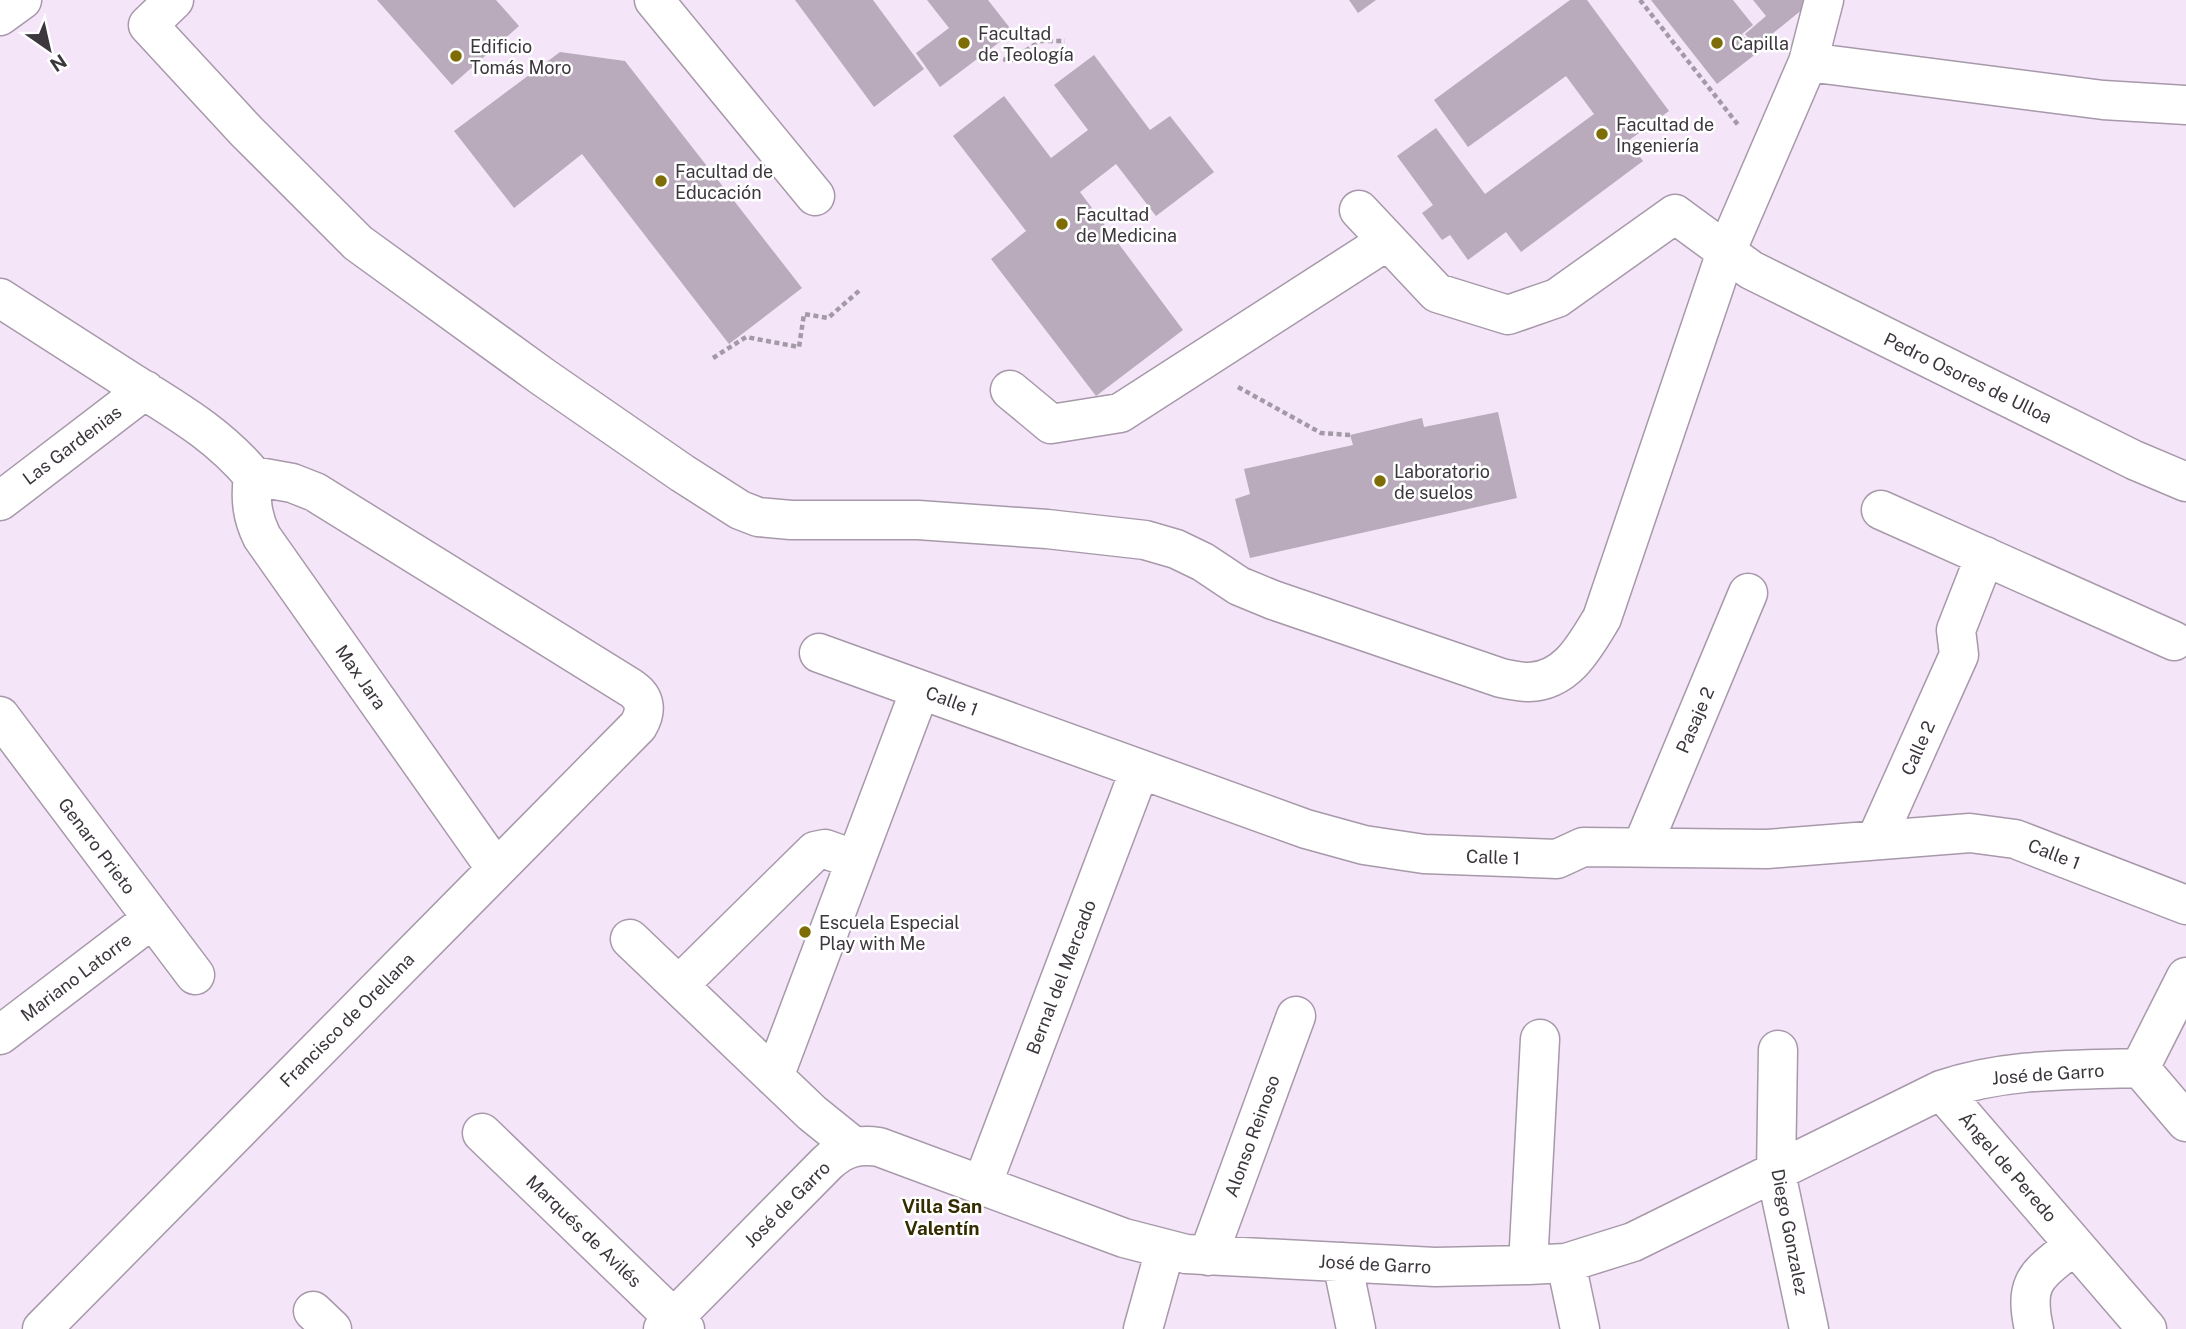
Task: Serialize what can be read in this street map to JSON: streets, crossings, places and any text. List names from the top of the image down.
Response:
{
  "streets": {
    "street": [
      "Pedro Osores de Ulloa",
      "Las Gardenias",
      "Max Jara",
      "Calle 1",
      "Pasaje 2",
      "Calle 2",
      "Genaro Prieto",
      "Mariano Latorre",
      "Bernal del Mercado",
      "Francisco de Orellana",
      "José de Garro",
      "Alonso Reinoso",
      "Ángel de Peredo",
      "Marqués de Avilés",
      "Diego Gonzalez"
    ]
  },
  "crossings": [
    ["Max Jara", "Francisco de Orellana"],
    ["Calle 1", "Pasaje 2"],
    ["Calle 1", "Calle 2"],
    ["Calle 1", "Bernal del Mercado"],
    ["Genaro Prieto", "Mariano Latorre"],
    ["Bernal del Mercado", "José de Garro"],
    ["José de Garro", "Alonso Reinoso"],
    ["José de Garro", "Ángel de Peredo"],
    ["José de Garro", "Marqués de Avilés"],
    ["José de Garro", "Diego Gonzalez"]
  ],
  "districts": ["Villa San Valentín"],
  "places": [
    "Facultad de Teología",
    "Capilla",
    "Edificio Tomás Moro",
    "Facultad de Ingeniería",
    "Facultad de Educación",
    "Facultad de Medicina",
    "Laboratorio de suelos",
    "Escuela Especial Play with Me"
  ],
  "north": "bottom right"
}
